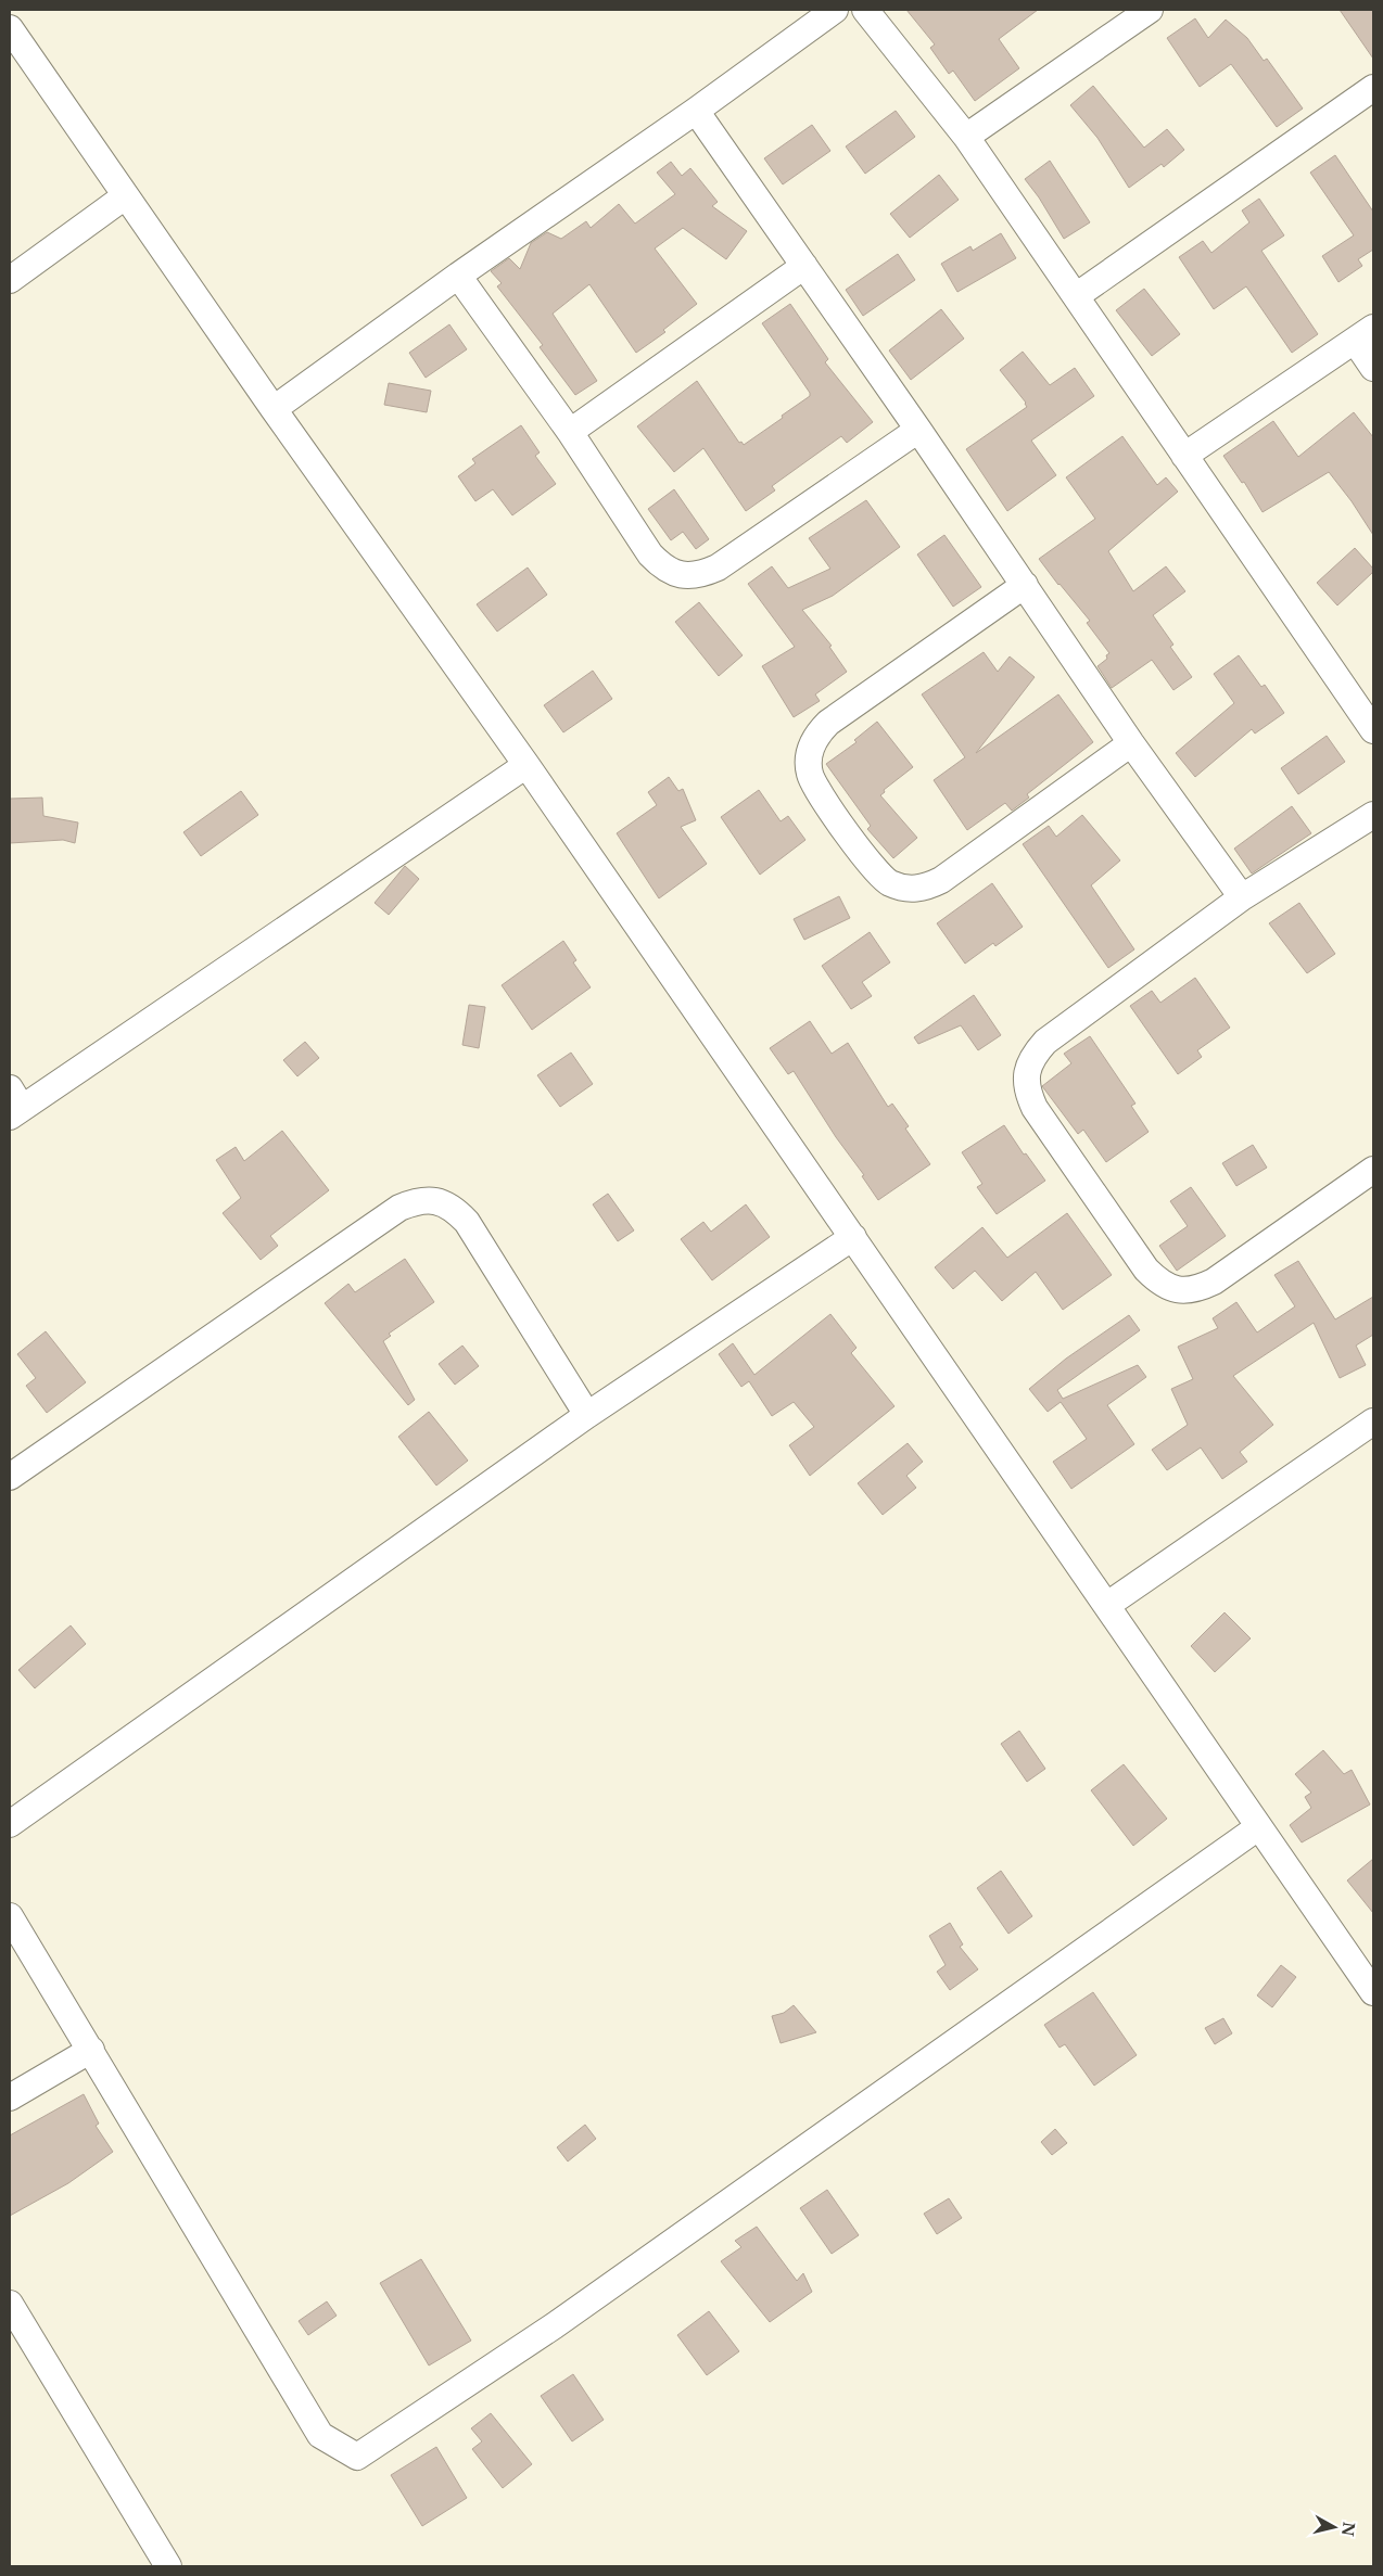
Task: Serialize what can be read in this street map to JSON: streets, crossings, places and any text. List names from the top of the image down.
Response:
{
  "north": "right"
}
